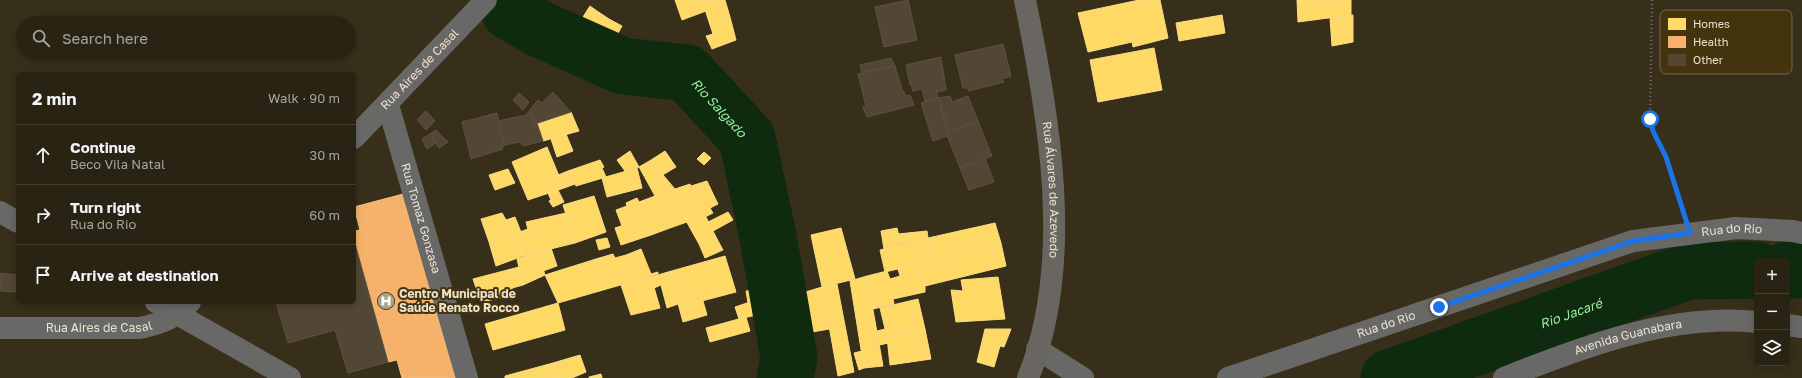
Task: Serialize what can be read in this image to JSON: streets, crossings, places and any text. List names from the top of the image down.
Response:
{
  "streets": {
    "main road": ["Rua Álvares de Azevedo"],
    "street": [
      "Rua Aires de Casal",
      "Rua Tomaz Gonzasa",
      "Rua do Rio",
      "Avenida Guanabara"
    ]
  },
  "crossings": [
    ["Rua Aires de Casal", "Rua Tomaz Gonzasa"]
  ],
  "water": ["Rio Salgado", "Rio Jacaré"],
  "places": {
    "hospital": ["Centro Municipal de Saúde Renato Rocco"]
  },
  "legend": ["Homes", "Health", "Other"],
  "page": {
    "search": "Search here",
    "heading": ["2 min", "Walk · 90 m"],
    "list": [
      ["Continue", "Beco Vila Natal", "30 m"],
      ["Turn right", "Rua do Rio", "60 m"],
      "Arrive at destination"
    ],
    "map_buttons": ["+", "−"]
  }
}
